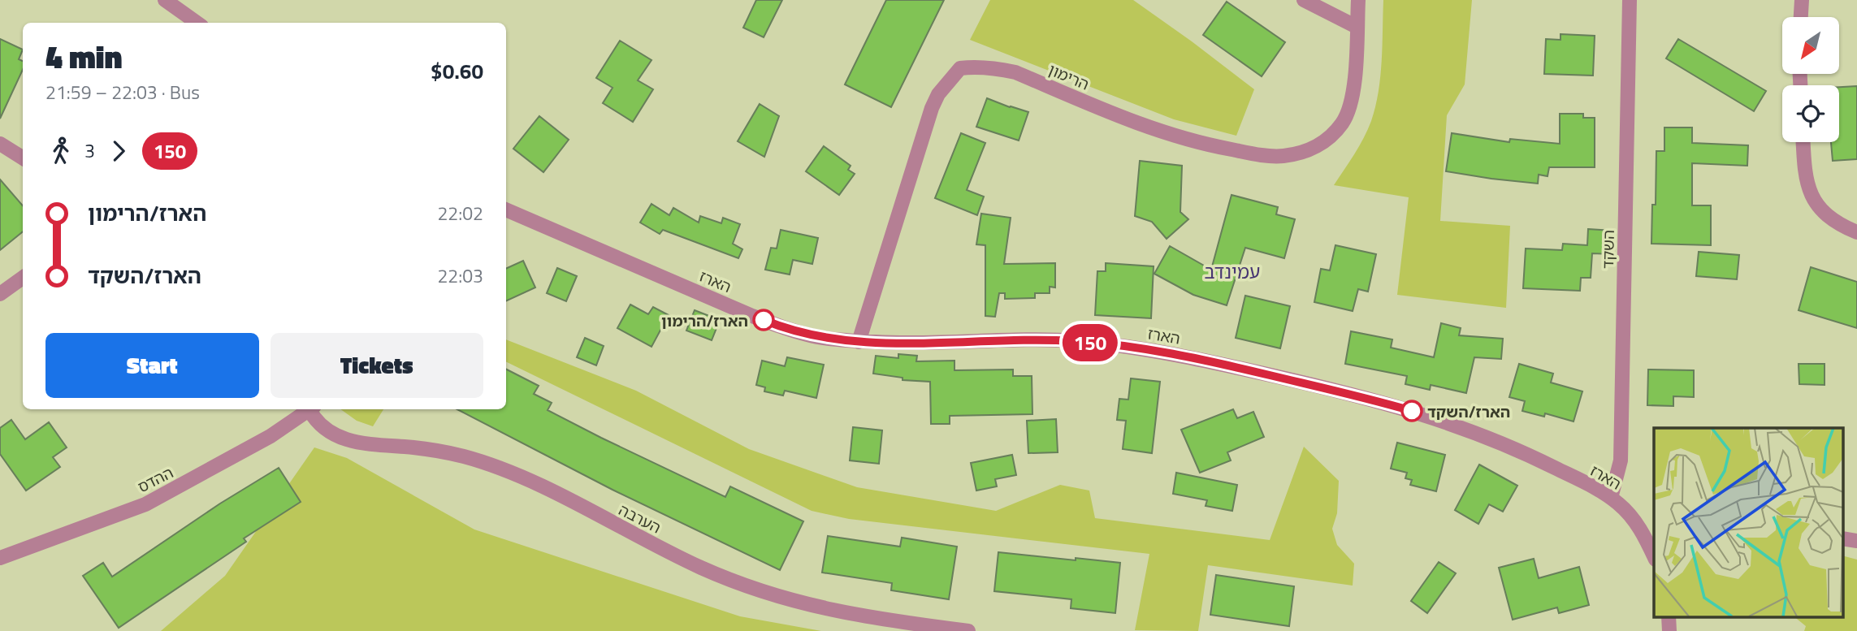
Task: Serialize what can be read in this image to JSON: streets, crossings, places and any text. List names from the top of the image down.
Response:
{
  "streets": {
    "street": [
      "הרימון",
      "השקד",
      "הארז",
      "ההדס",
      "הערבה"
    ]
  },
  "crossings": [
    ["הרימון", "הארז"],
    ["השקד", "הארז"]
  ],
  "districts": ["עמינדב"],
  "places": ["הארז/הרימון", "הארז/השקד"],
  "lines": ["bus line 150"],
  "north": "bottom left",
  "page": {
    "on_map": "150",
    "heading": ["4 min", "21:59 – 22:03 · Bus", "$0.60"],
    "legs": ["3", "150"],
    "list": [
      {
        "name": "הארז/הרימון",
        "value": "22:02"
      },
      {
        "name": "הארז/השקד",
        "value": "22:03"
      }
    ],
    "buttons": ["Start", "Tickets"]
  }
}
